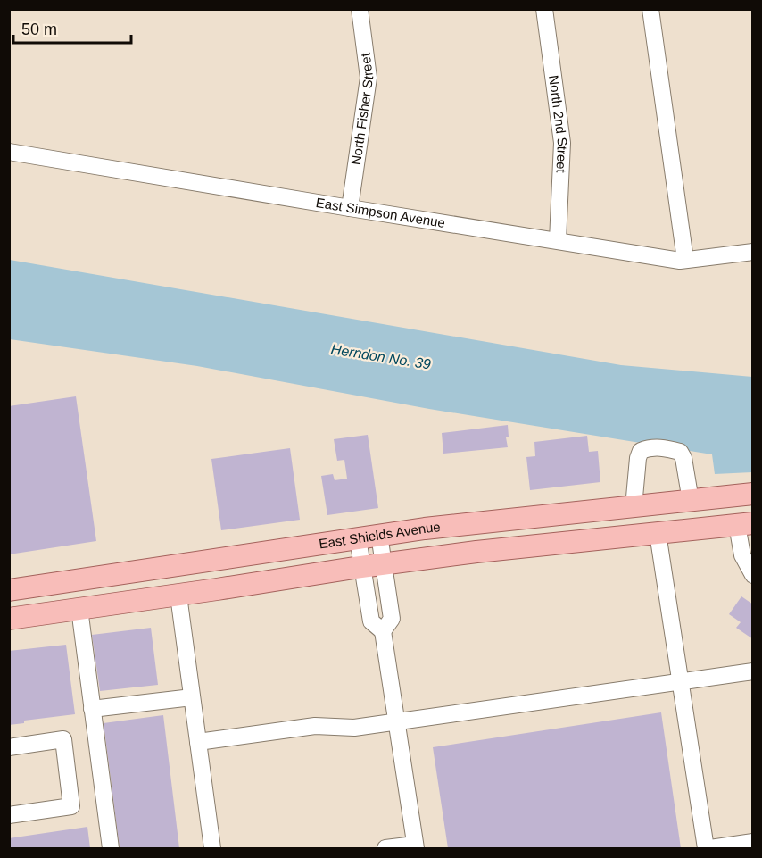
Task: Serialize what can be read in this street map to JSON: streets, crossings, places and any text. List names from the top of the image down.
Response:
{
  "streets": {
    "main road": ["East Shields Avenue"],
    "street": ["North Fisher Street", "North 2nd Street", "East Simpson Avenue"]
  },
  "crossings": [
    ["North Fisher Street", "East Simpson Avenue"],
    ["North 2nd Street", "East Simpson Avenue"]
  ],
  "water": ["Herndon No. 39"],
  "scale_bar": "50 m"
}
